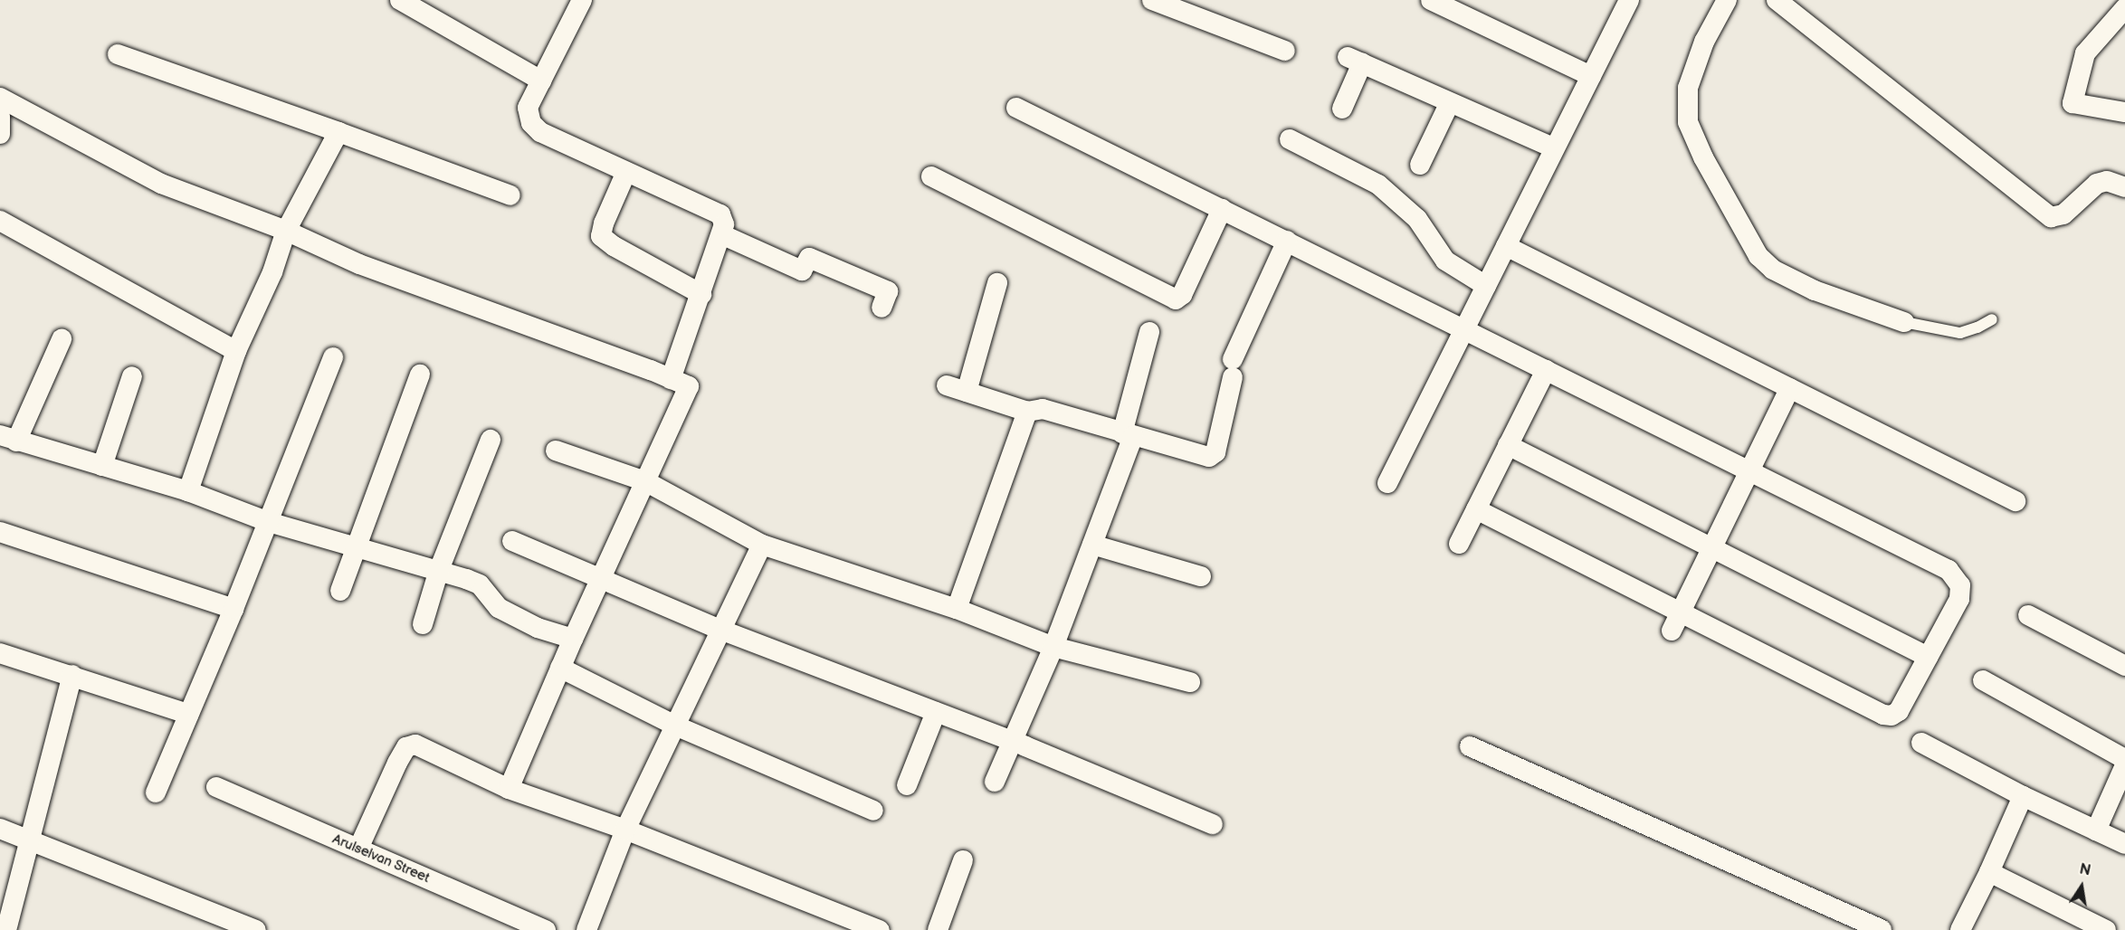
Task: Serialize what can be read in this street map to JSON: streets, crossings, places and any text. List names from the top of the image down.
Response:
{
  "streets": {
    "street": ["Arulselvan Street"]
  },
  "north": "top"
}
